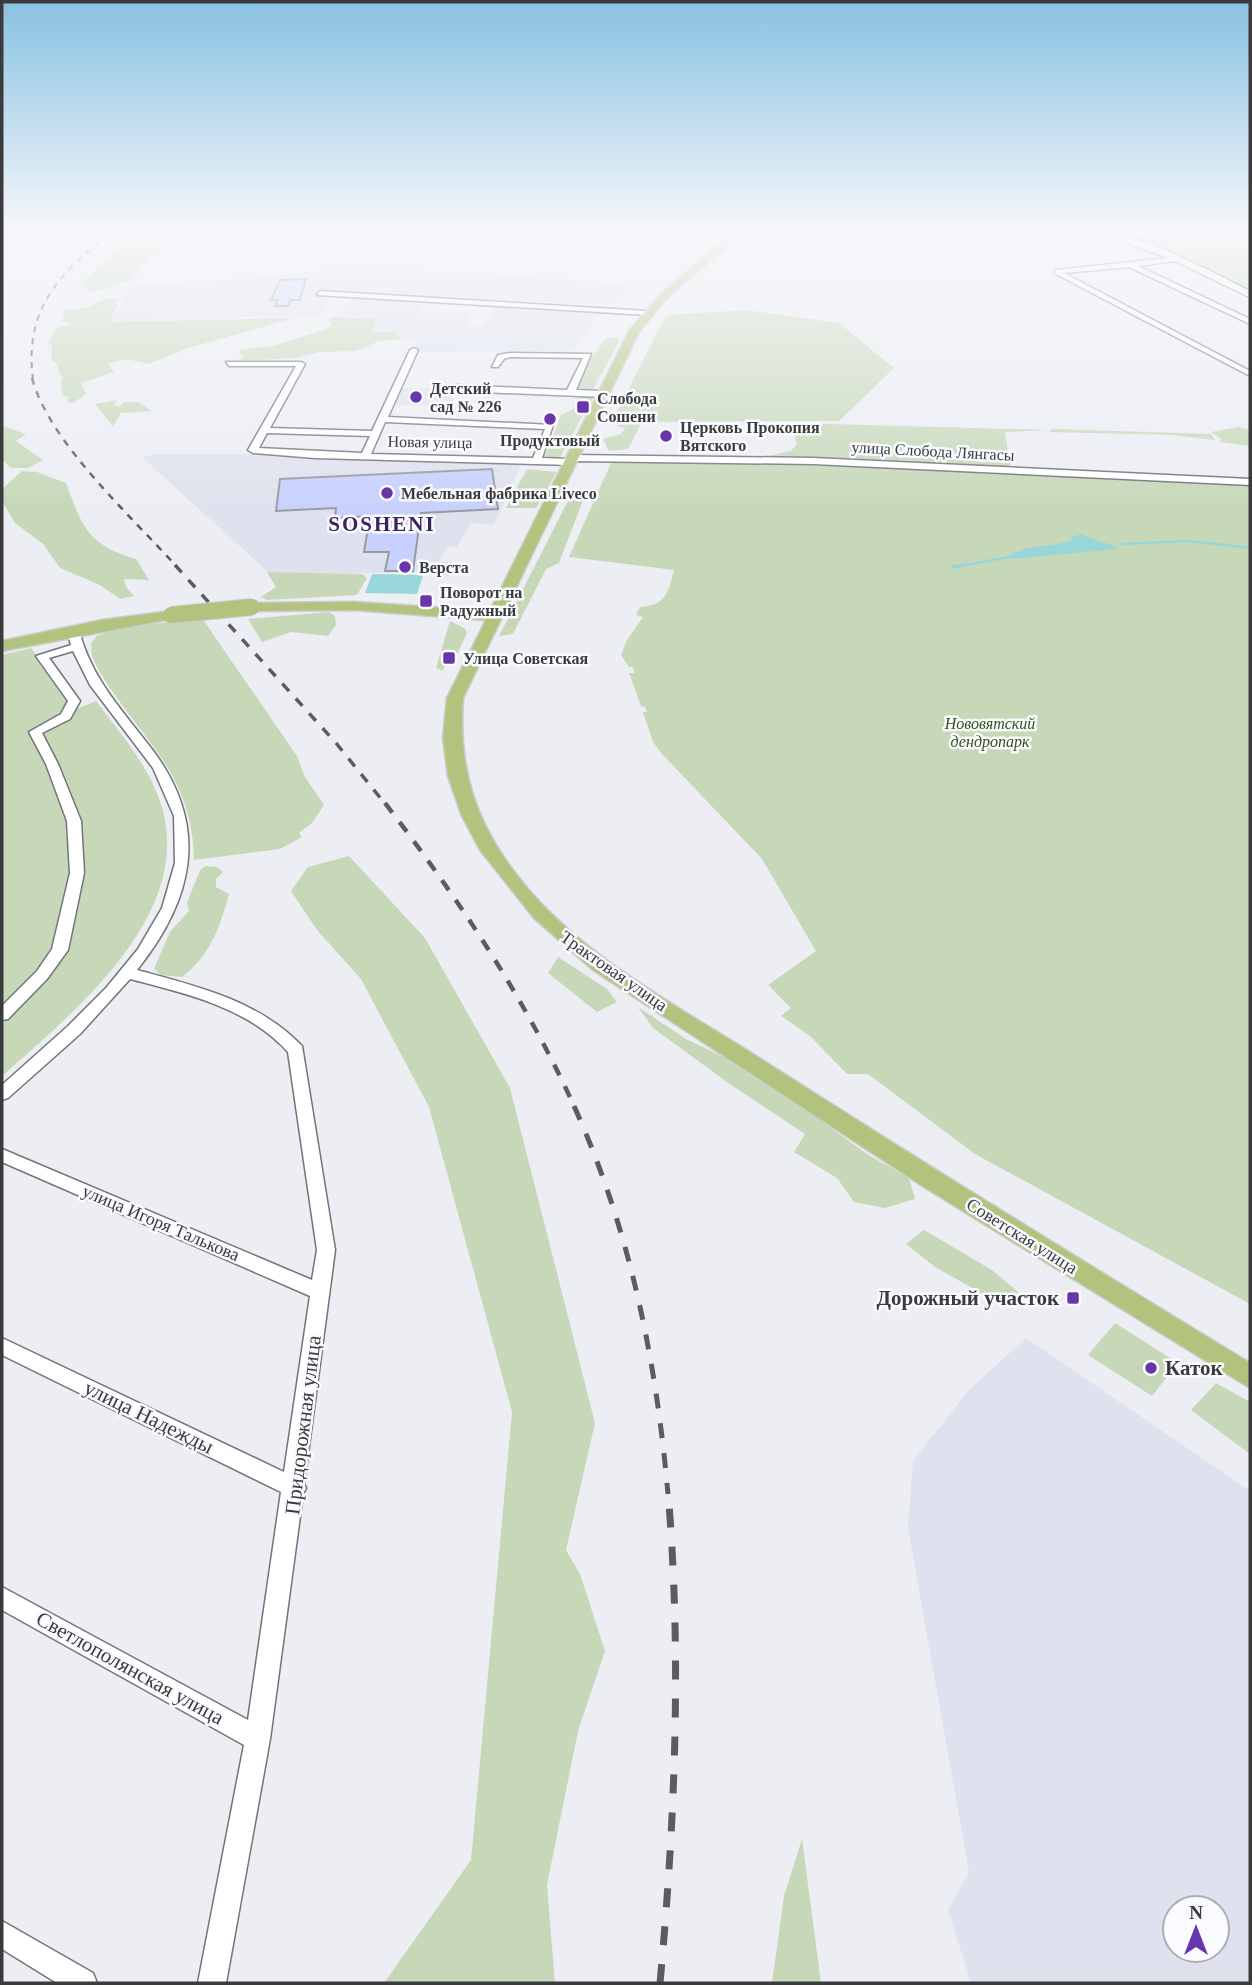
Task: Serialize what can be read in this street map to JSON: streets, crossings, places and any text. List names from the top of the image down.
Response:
{
  "streets": {
    "main road": ["Трактовая улица", "Советская улица"],
    "street": [
      "Новая улица",
      "улица Слобода Лянгасы",
      "улица Игоря Талькова",
      "улица Надежды",
      "Придорожная улица",
      "Светлополянская улица"
    ]
  },
  "crossings": [
    ["Новая улица", "улица Слобода Лянгасы"],
    ["Трактовая улица", "Советская улица"],
    ["улица Игоря Талькова", "Придорожная улица"],
    ["улица Надежды", "Придорожная улица"],
    ["Придорожная улица", "Светлополянская улица"]
  ],
  "districts": ["SOSHENI"],
  "parks": ["Нововятский дендропарк"],
  "places": {
    "other": [
      "Детский сад № 226",
      "Продуктовый",
      "Церковь Прокопия Вятского",
      "Мебельная фабрика Liveco",
      "Верста",
      "Каток"
    ],
    "transit": [
      "Слобода Сошени",
      "Поворот на Радужный",
      "Улица Советская",
      "Дорожный участок"
    ]
  },
  "north": "top"
}
